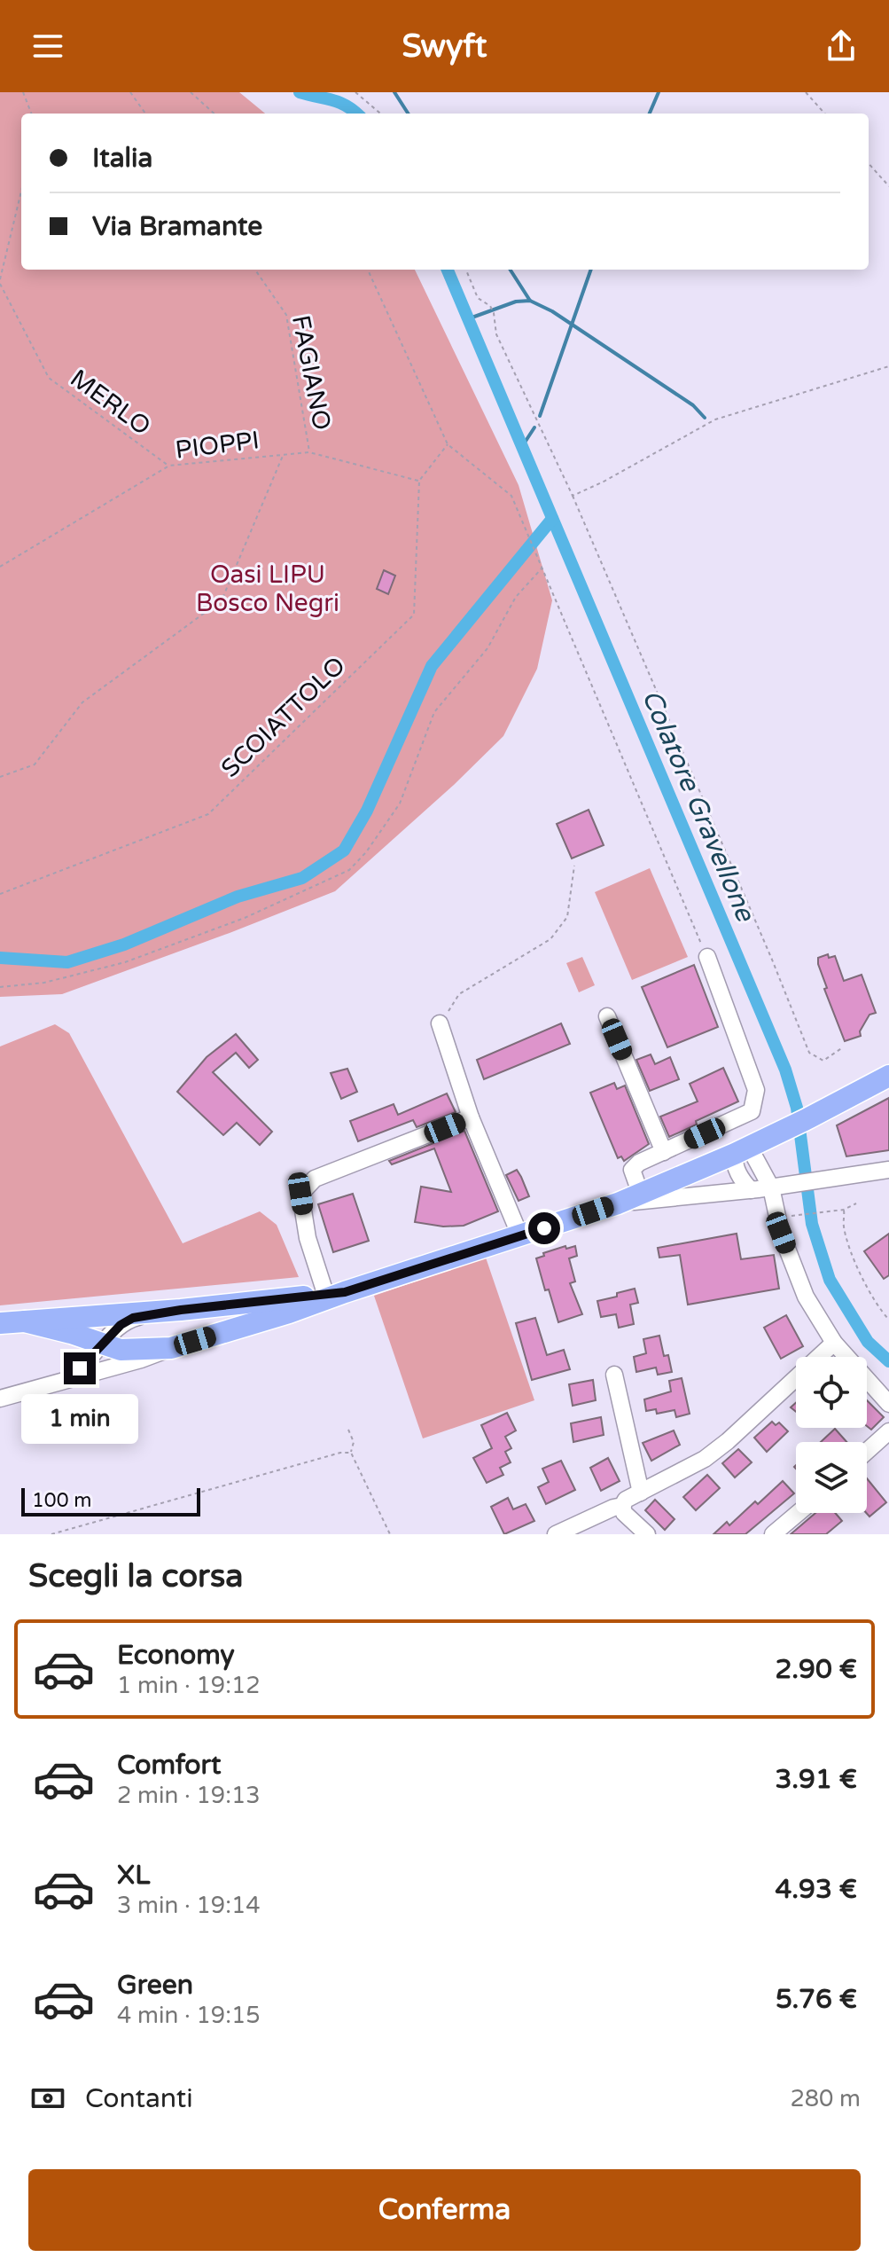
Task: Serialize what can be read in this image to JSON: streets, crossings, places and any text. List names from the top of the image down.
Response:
{
  "streets": {
    "path": [
      "FAGIANO",
      "MERLO",
      "PIOPPI",
      "SCOIATTOLO"
    ]
  },
  "crossings": [
    ["FAGIANO", "PIOPPI"],
    ["MERLO", "PIOPPI"],
    ["PIOPPI", "SCOIATTOLO"]
  ],
  "water": ["Colatore Gravellone"],
  "parks": ["Oasi LIPU Bosco Negri"],
  "scale_bar": "100 m",
  "page": {
    "header": "Swyft",
    "banner": ["Italia", "Via Bramante"],
    "bubble": "1 min",
    "scale": "100 m",
    "heading": "Scegli la corsa",
    "list": [
      {
        "name": "Economy",
        "note": "1 min · 19:12",
        "value": "2.90 €"
      },
      {
        "name": "Comfort",
        "note": "2 min · 19:13",
        "value": "3.91 €"
      },
      {
        "name": "XL",
        "note": "3 min · 19:14",
        "value": "4.93 €"
      },
      {
        "name": "Green",
        "note": "4 min · 19:15",
        "value": "5.76 €"
      }
    ],
    "pay": ["Contanti", "280 m"],
    "buttons": "Conferma"
  }
}
